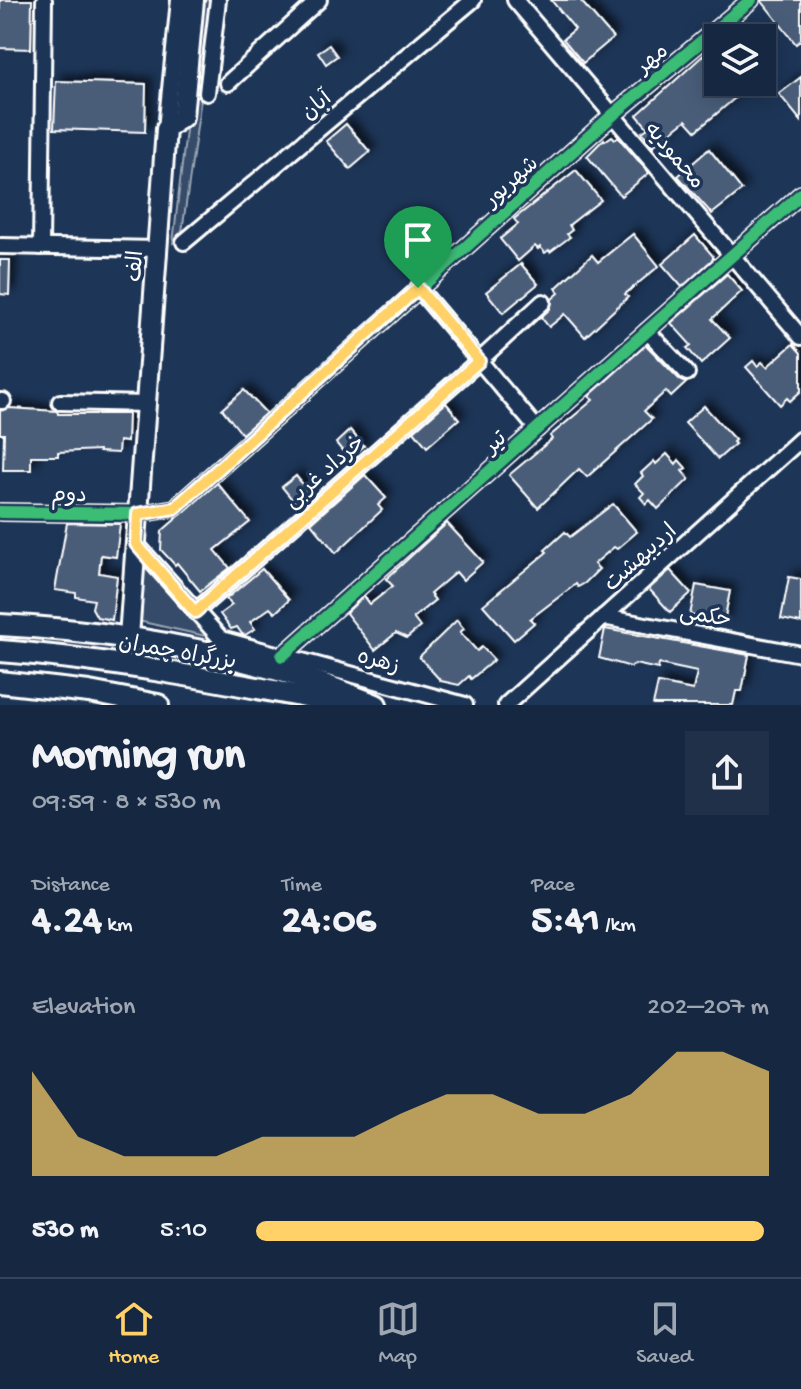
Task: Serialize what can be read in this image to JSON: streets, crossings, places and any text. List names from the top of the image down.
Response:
{
  "streets": {
    "highway": ["بزرگراه چمران"],
    "main road": ["الف"],
    "street": [
      "مهر",
      "آبان",
      "محمودیه",
      "شهریور",
      "تیر",
      "خرداد غربی",
      "دوم",
      "اردیبهشت",
      "حکمی",
      "زهره"
    ]
  },
  "crossings": [
    ["مهر", "محمودیه"],
    ["مهر", "شهریور"],
    ["محمودیه", "شهریور"],
    ["محمودیه", "تیر"],
    ["شهریور", "الف"],
    ["شهریور", "دوم"],
    ["الف", "دوم"],
    ["تیر", "زهره"],
    ["اردیبهشت", "حکمی"]
  ],
  "page": {
    "heading": ["Morning run", "09:59 · 8 × 530 m"],
    "stats": [
      ["Distance", "4.24 km"],
      ["Time", "24:06"],
      ["Pace", "5:41 /km"]
    ],
    "chart": ["Elevation", "202–207 m"],
    "list": [
      {
        "name": "530 m",
        "note": "5:10"
      }
    ],
    "tabs": ["Home", "Map", "Saved"]
  }
}
